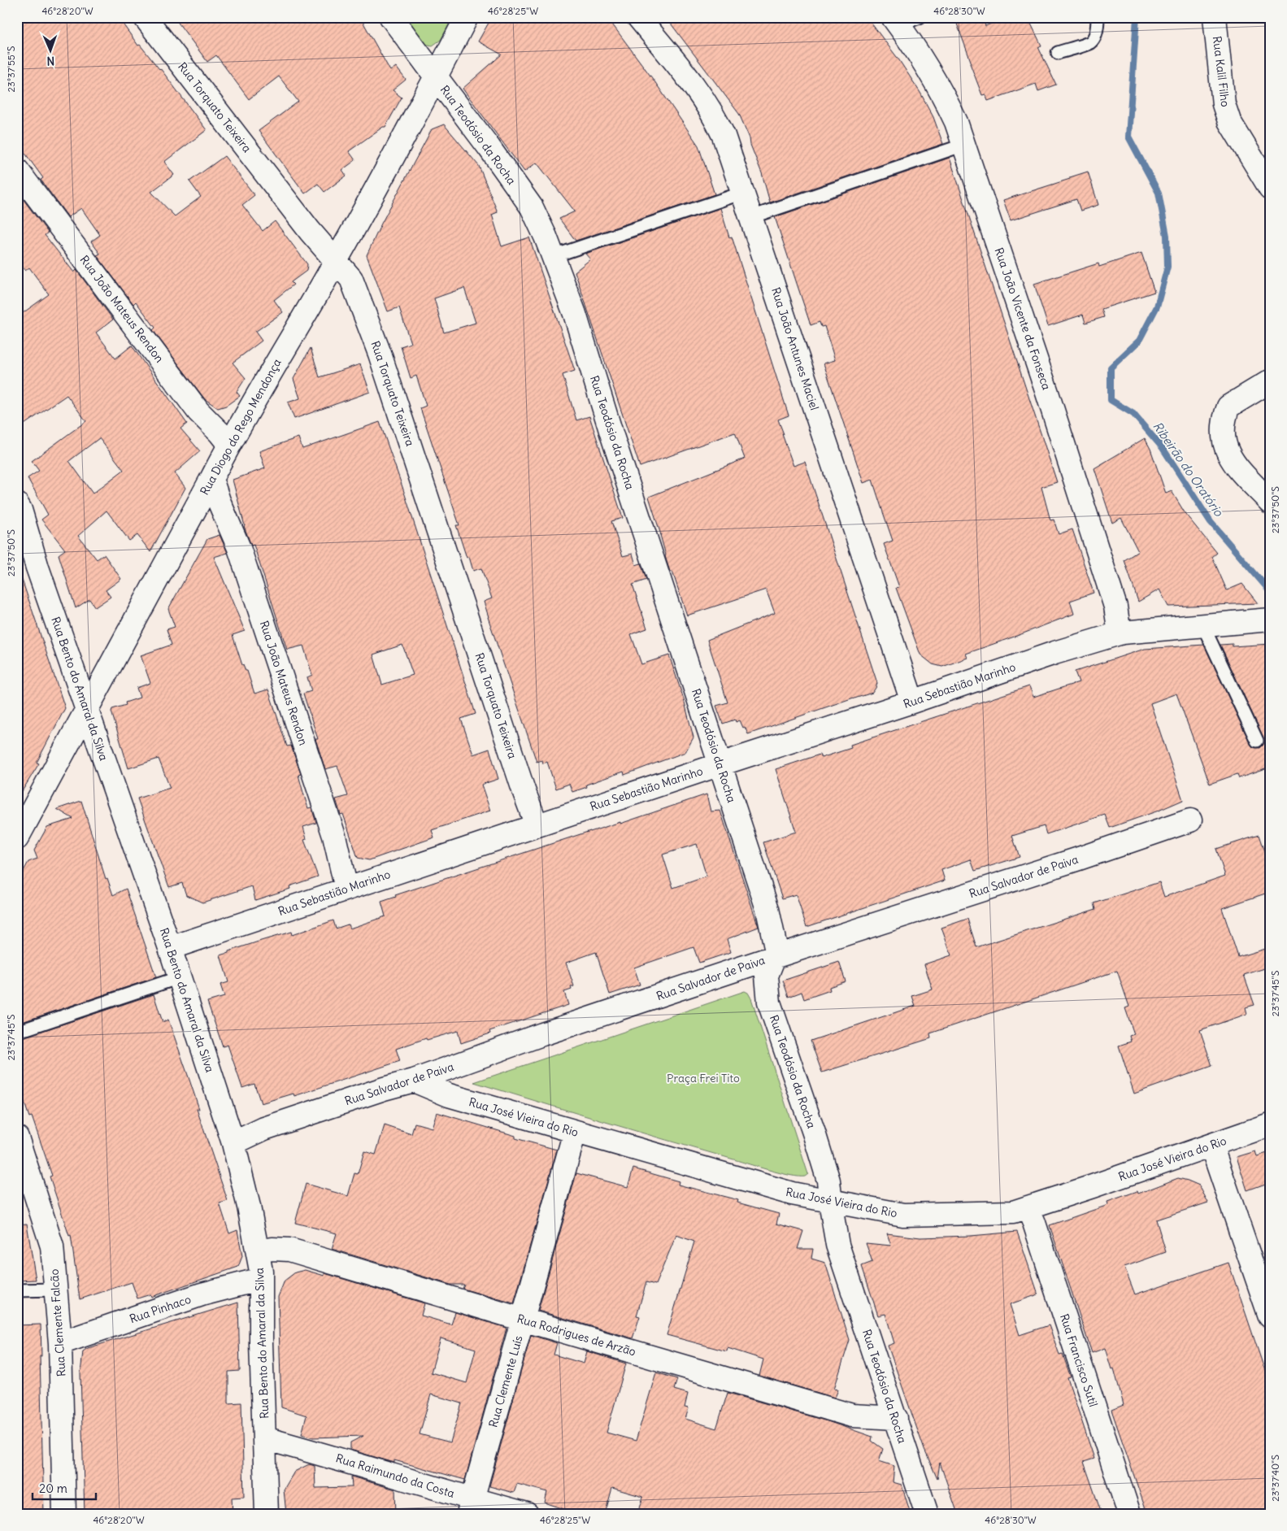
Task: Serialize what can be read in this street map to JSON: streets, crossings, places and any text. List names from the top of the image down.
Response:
{
  "streets": {
    "street": [
      "Rua Kalil Filho",
      "Rua Torquato Teixeira",
      "Rua Teodósio da Rocha",
      "Rua João Mateus Rendon",
      "Rua João Vicente da Fonseca",
      "Rua João Antunes Maciel",
      "Rua Diogo do Rego Mendonça",
      "Rua Sebastião Marinho",
      "Rua Bento do Amaral da Silva",
      "Rua Salvador de Paiva",
      "Rua José Vieira do Rio",
      "Rua Pinhaco",
      "Rua Clemente Falcão",
      "Rua Rodrigues de Arzão",
      "Rua Francisco Sutil",
      "Rua Clemente Luís",
      "Rua Raimundo da Costa"
    ]
  },
  "crossings": [
    ["Rua Torquato Teixeira", "Rua Diogo do Rego Mendonça"],
    ["Rua Torquato Teixeira", "Rua Sebastião Marinho"],
    ["Rua Teodósio da Rocha", "Rua Diogo do Rego Mendonça"],
    ["Rua Teodósio da Rocha", "Rua Sebastião Marinho"],
    ["Rua Teodósio da Rocha", "Rua Salvador de Paiva"],
    ["Rua Teodósio da Rocha", "Rua José Vieira do Rio"],
    ["Rua Teodósio da Rocha", "Rua Rodrigues de Arzão"],
    ["Rua João Mateus Rendon", "Rua Diogo do Rego Mendonça"],
    ["Rua João Mateus Rendon", "Rua Sebastião Marinho"],
    ["Rua João Vicente da Fonseca", "Rua Sebastião Marinho"],
    ["Rua João Antunes Maciel", "Rua Sebastião Marinho"],
    ["Rua Diogo do Rego Mendonça", "Rua Bento do Amaral da Silva"],
    ["Rua Sebastião Marinho", "Rua Bento do Amaral da Silva"],
    ["Rua Bento do Amaral da Silva", "Rua Salvador de Paiva"],
    ["Rua Bento do Amaral da Silva", "Rua Pinhaco"],
    ["Rua Bento do Amaral da Silva", "Rua Rodrigues de Arzão"],
    ["Rua Bento do Amaral da Silva", "Rua Raimundo da Costa"],
    ["Rua Salvador de Paiva", "Rua José Vieira do Rio"],
    ["Rua José Vieira do Rio", "Rua Francisco Sutil"],
    ["Rua José Vieira do Rio", "Rua Clemente Luís"],
    ["Rua Pinhaco", "Rua Clemente Falcão"],
    ["Rua Rodrigues de Arzão", "Rua Clemente Luís"],
    ["Rua Clemente Luís", "Rua Raimundo da Costa"]
  ],
  "water": ["Ribeirão do Oratório"],
  "parks": ["Praça Frei Tito"],
  "scale_bar": "20 m",
  "north": "bottom",
  "coordinates": [
    "46°28'20\"W",
    "46°28'25\"W",
    "46°28'30\"W",
    "23°37'55\"S",
    "23°37'50\"S",
    "23°37'45\"S",
    "23°37'40\"S"
  ]
}
